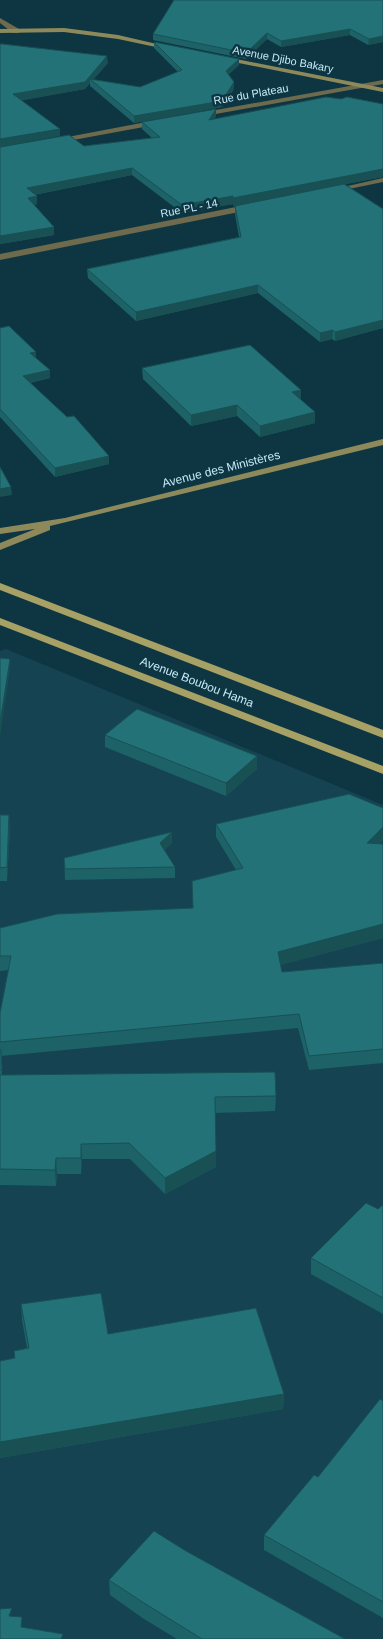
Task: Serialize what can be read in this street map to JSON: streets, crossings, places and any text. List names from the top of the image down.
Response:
{
  "streets": {
    "main road": ["Avenue Boubou Hama"],
    "street": [
      "Avenue Djibo Bakary",
      "Rue du Plateau",
      "Rue PL - 14",
      "Avenue des Ministères"
    ]
  },
  "crossings": [
    ["Avenue Djibo Bakary", "Rue du Plateau"]
  ]
}
